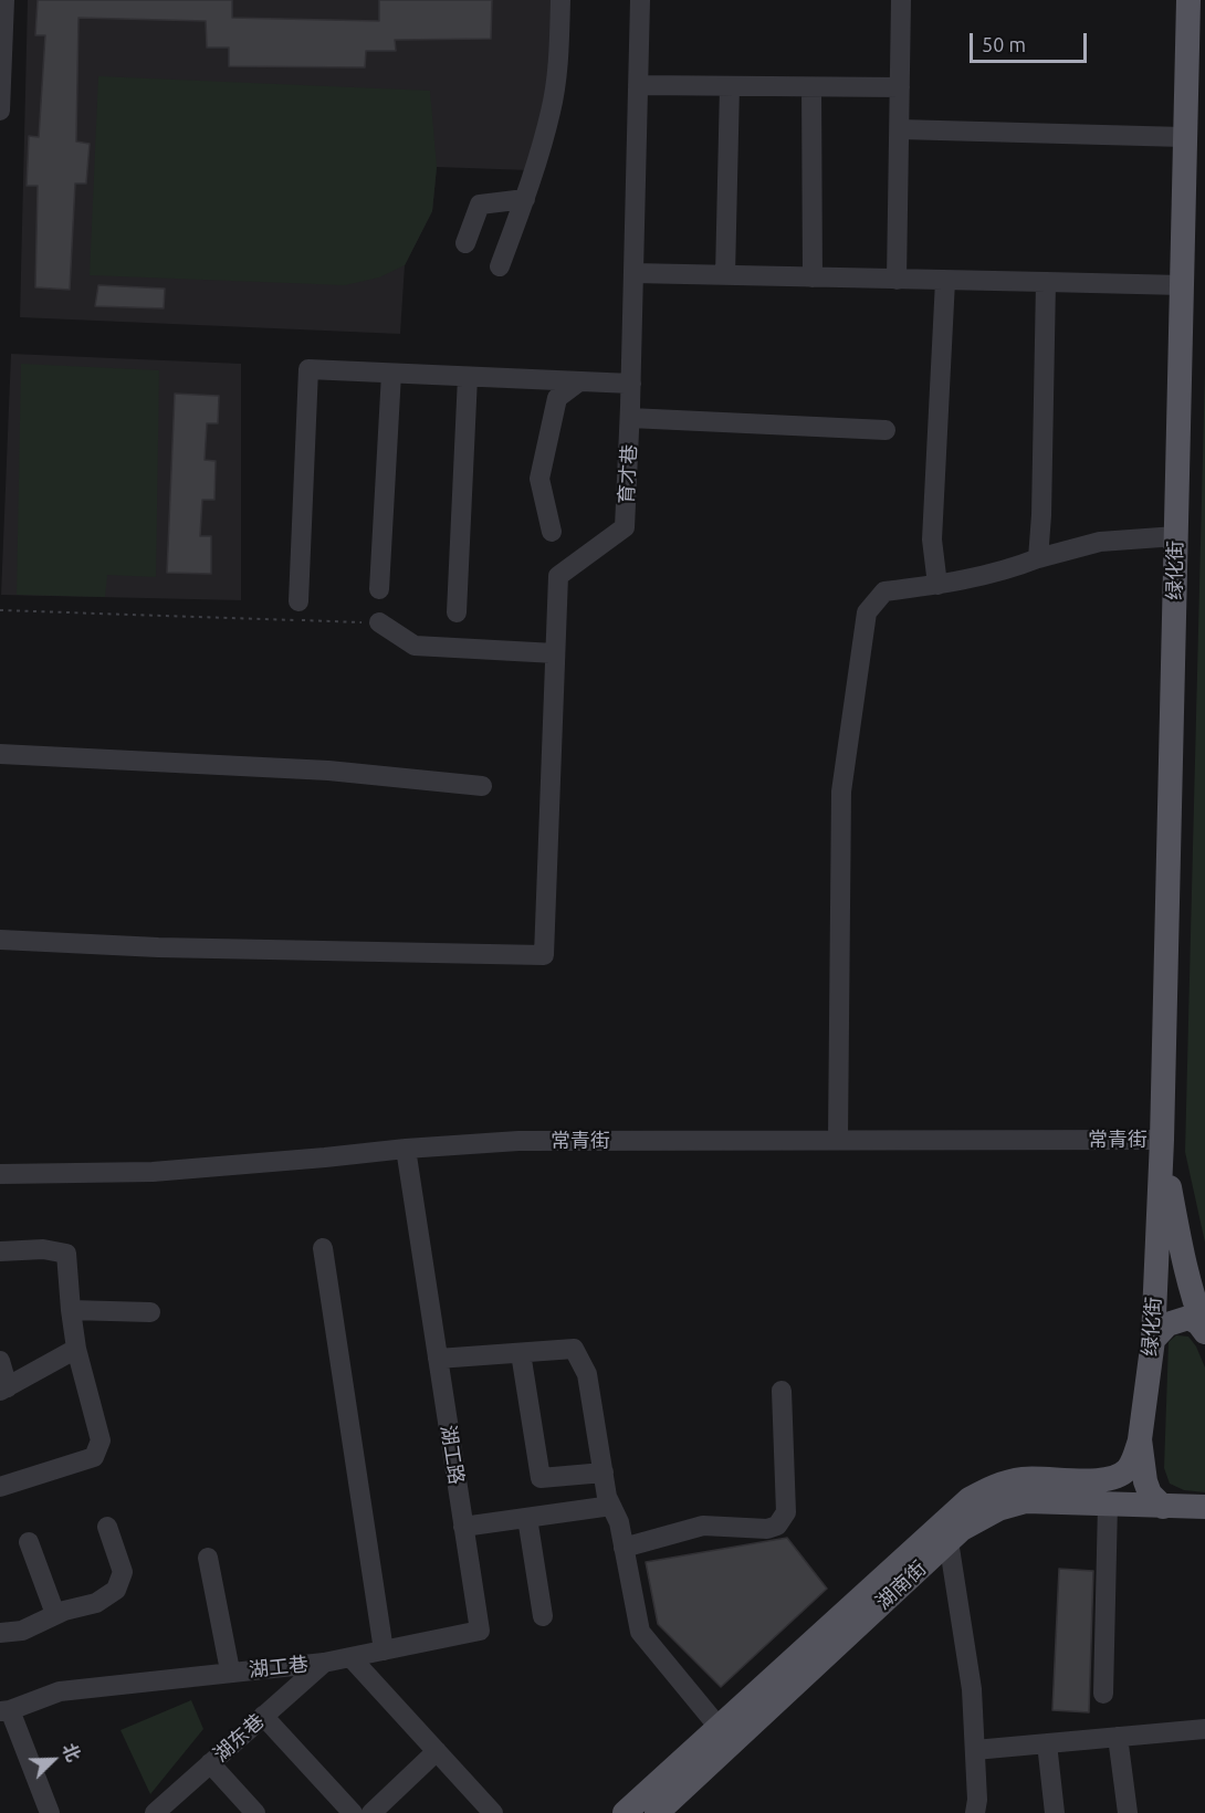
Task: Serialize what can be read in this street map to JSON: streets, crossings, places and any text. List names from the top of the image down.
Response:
{
  "streets": {
    "main road": ["绿化街", "湖南街"],
    "street": [
      "育才巷",
      "常青街",
      "湖工路",
      "湖工巷",
      "湖东巷"
    ]
  },
  "crossings": [
    ["绿化街", "常青街"],
    ["绿化街", "湖南街"],
    ["常青街", "湖工路"],
    ["湖工路", "湖工巷"],
    ["湖工巷", "湖东巷"]
  ],
  "scale_bar": "50 m",
  "north": "top right"
}
